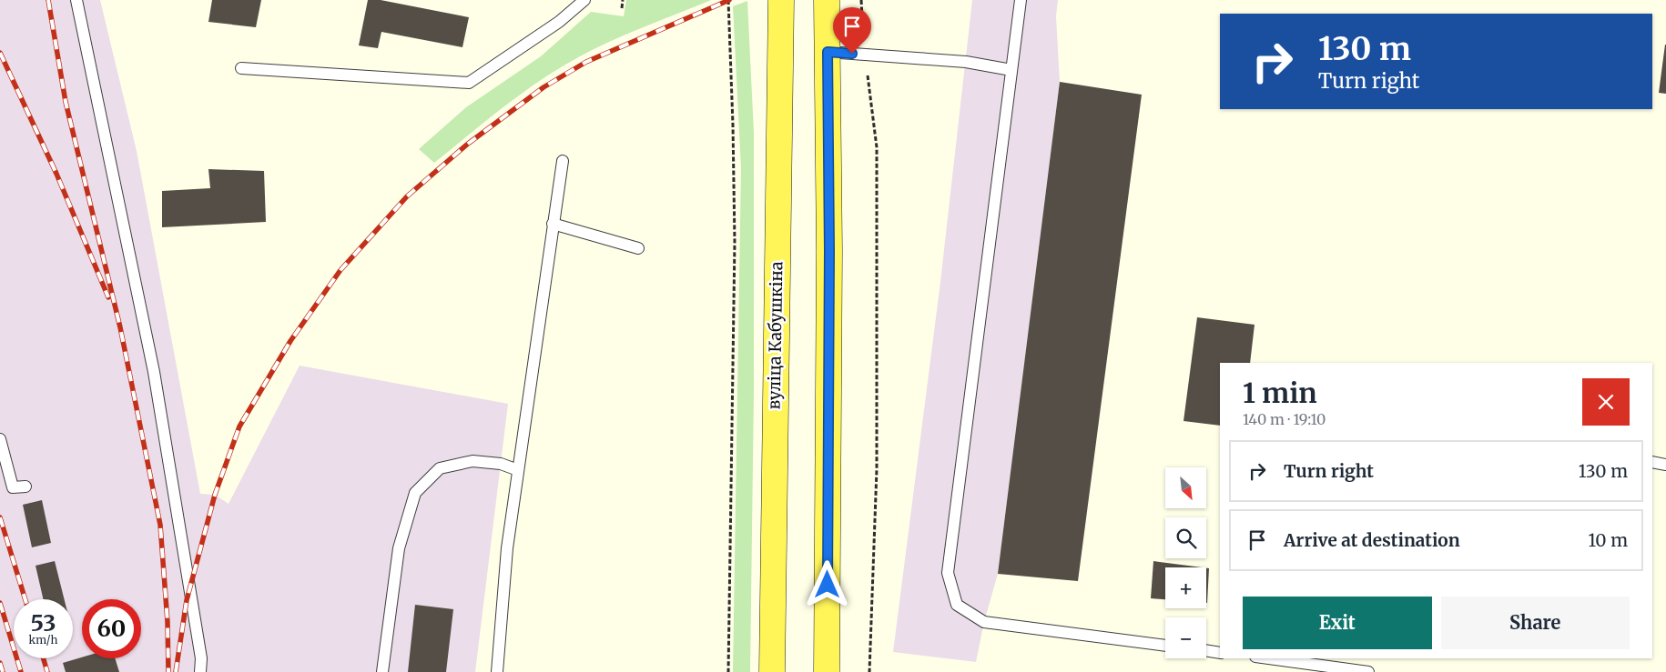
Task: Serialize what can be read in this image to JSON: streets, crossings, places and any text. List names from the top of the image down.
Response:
{
  "streets": {
    "main road": ["вуліца Кабушкіна"]
  },
  "north": "bottom right",
  "page": {
    "turn": ["130 m", "Turn right"],
    "heading": ["1 min", "140 m · 19:10"],
    "list": [
      {
        "name": "Turn right",
        "value": "130 m"
      },
      {
        "name": "Arrive at destination",
        "value": "10 m"
      }
    ],
    "map_buttons": ["+", "−"],
    "buttons": ["Exit", "Share"],
    "speed": "53 km/h",
    "limit": "60"
  }
}
